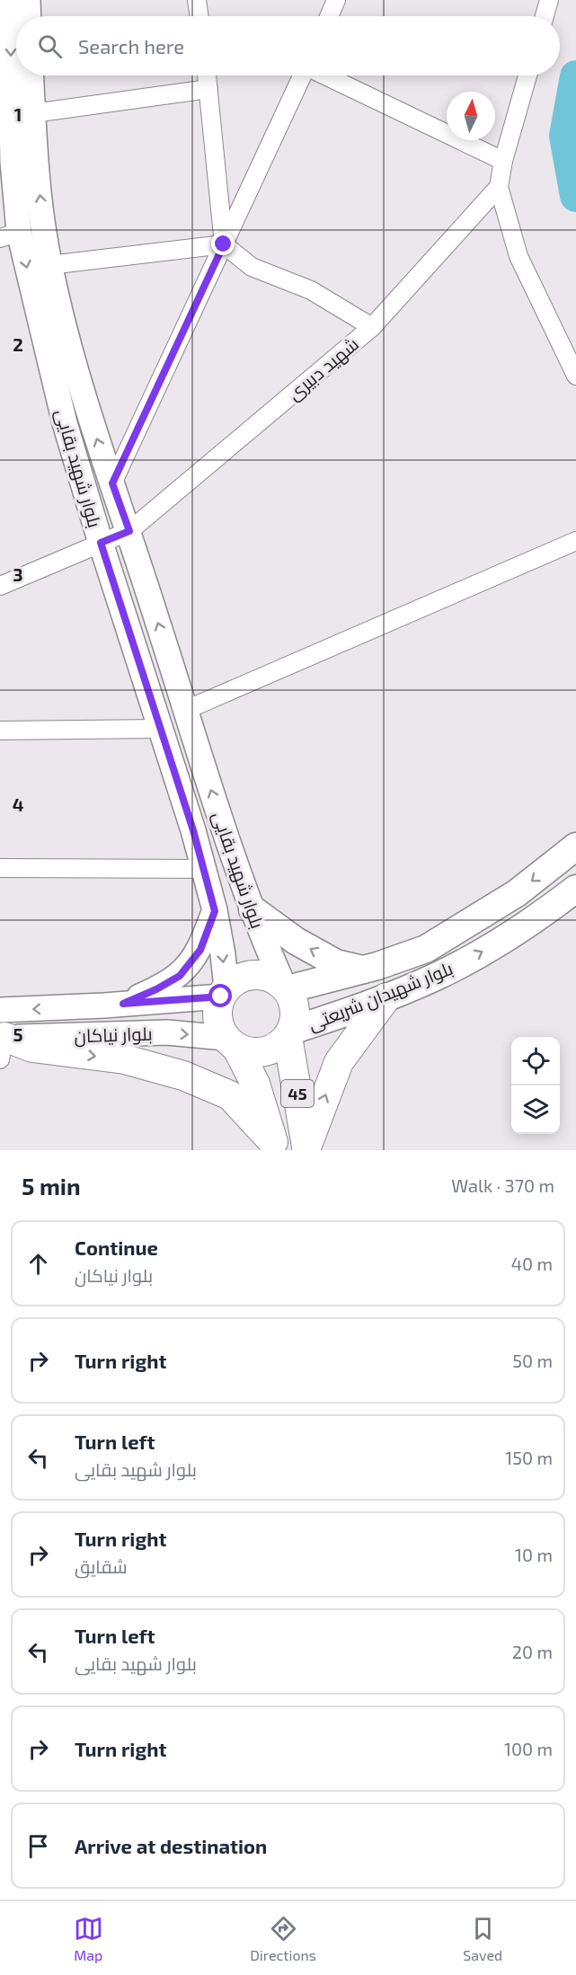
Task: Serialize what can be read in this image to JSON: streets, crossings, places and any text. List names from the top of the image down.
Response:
{
  "streets": {
    "highway": ["45"],
    "main road": ["بلوار شهید بقایی", "بلوار شهیدان شریعتی", "بلوار نیاکان"],
    "street": ["شهید دبیری"]
  },
  "crossings": [
    ["شهید دبیری", "بلوار شهید بقایی"],
    ["بلوار شهید بقایی", "بلوار شهیدان شریعتی"],
    ["بلوار شهید بقایی", "بلوار نیاکان"],
    ["بلوار شهید بقایی", "45"],
    ["بلوار شهیدان شریعتی", "بلوار نیاکان"],
    ["بلوار شهیدان شریعتی", "45"],
    ["بلوار نیاکان", "45"]
  ],
  "north": "top",
  "page": {
    "search": "Search here",
    "heading": ["5 min", "Walk · 370 m"],
    "list": [
      ["Continue", "بلوار نیاکان", "40 m"],
      ["Turn right", "50 m"],
      ["Turn left", "بلوار شهید بقایی", "150 m"],
      ["Turn right", "شقایق", "10 m"],
      ["Turn left", "بلوار شهید بقایی", "20 m"],
      ["Turn right", "100 m"],
      "Arrive at destination"
    ],
    "nav": ["Map", "Directions", "Saved"]
  },
  "grid": {
    "rows": [
      "1",
      "2",
      "3",
      "4",
      "5"
    ]
  }
}
